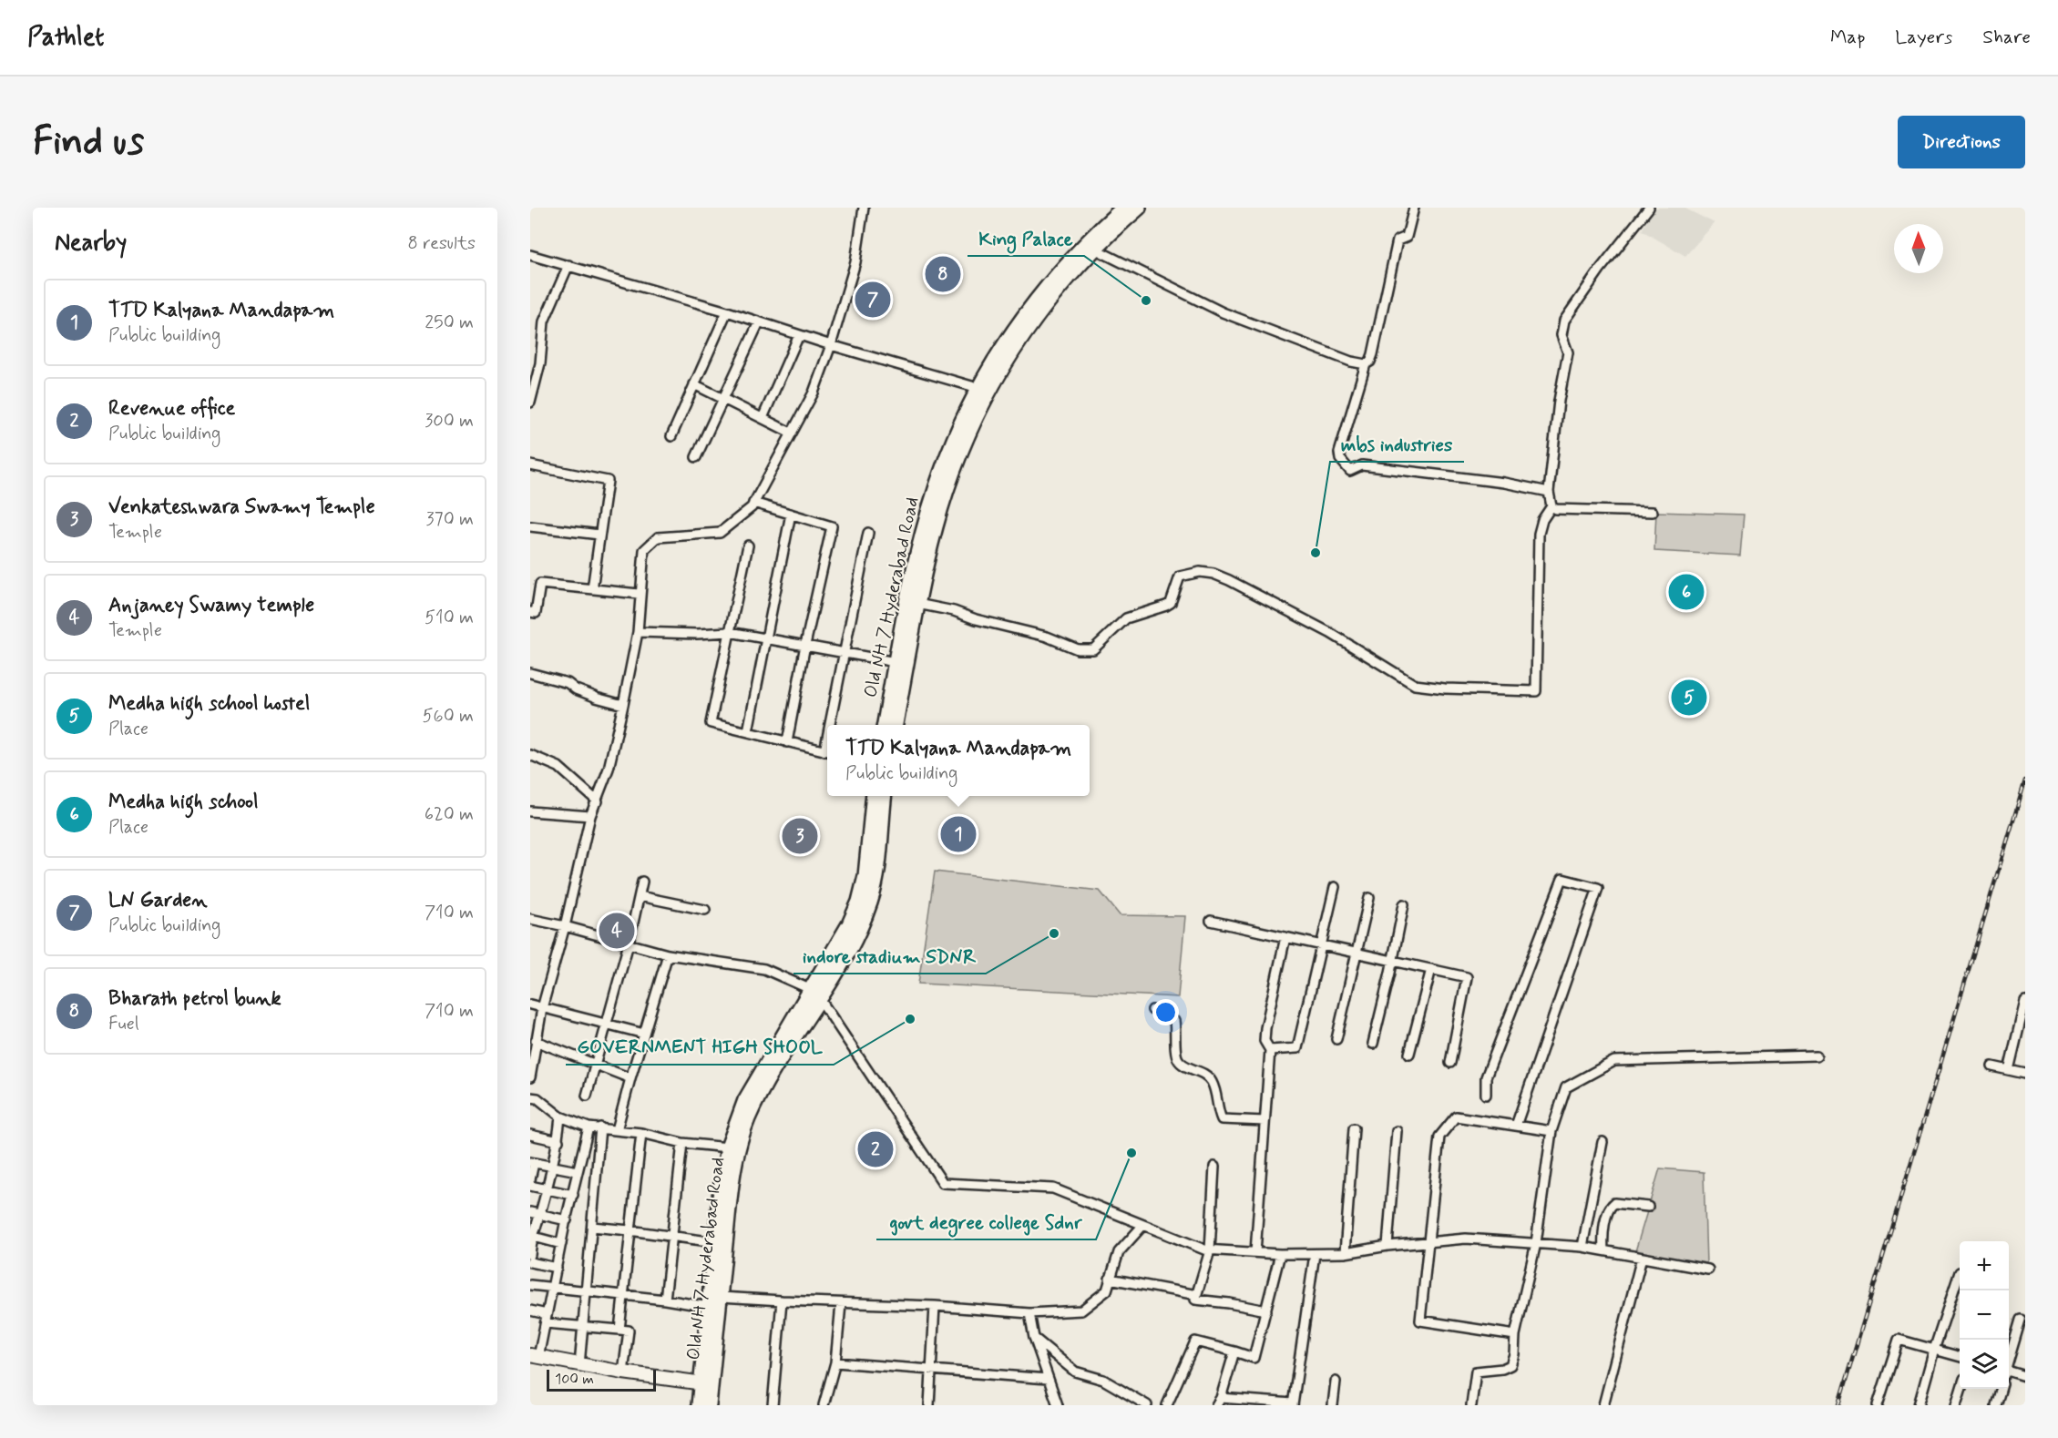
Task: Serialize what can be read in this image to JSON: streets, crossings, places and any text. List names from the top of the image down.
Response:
{
  "streets": {
    "main road": ["Old NH 7 Hyderabad Road"]
  },
  "places": [
    "King Palace",
    "mbs industries",
    "indore stadium SDNR",
    "GOVERNMENT HIGH SHOOL",
    "govt degree college Sdnr"
  ],
  "scale_bar": "100 m",
  "north": "top",
  "page": {
    "header": "Pathlet",
    "nav": ["Map", "Layers", "Share"],
    "buttons": "Directions",
    "title": "Find us",
    "heading": ["Nearby", "8 results"],
    "pins": [
      "8",
      "7",
      "6",
      "5",
      "1",
      "3",
      "4",
      "2"
    ],
    "list": [
      {
        "mark": "1",
        "name": "TTD Kalyana Mandapam",
        "note": "Public building",
        "value": "250 m"
      },
      {
        "mark": "2",
        "name": "Revenue office",
        "note": "Public building",
        "value": "300 m"
      },
      {
        "mark": "3",
        "name": "Venkateshwara Swamy Temple",
        "note": "Temple",
        "value": "370 m"
      },
      {
        "mark": "4",
        "name": "Anjaney Swamy temple",
        "note": "Temple",
        "value": "510 m"
      },
      {
        "mark": "5",
        "name": "Medha high school hostel",
        "note": "Place",
        "value": "560 m"
      },
      {
        "mark": "6",
        "name": "Medha high school",
        "note": "Place",
        "value": "620 m"
      },
      {
        "mark": "7",
        "name": "LN Garden",
        "note": "Public building",
        "value": "710 m"
      },
      {
        "mark": "8",
        "name": "Bharath petrol bunk",
        "note": "Fuel",
        "value": "710 m"
      }
    ],
    "popup": ["TTD Kalyana Mandapam", "Public building"],
    "map_buttons": ["+", "−"],
    "scale": "100 m"
  }
}
